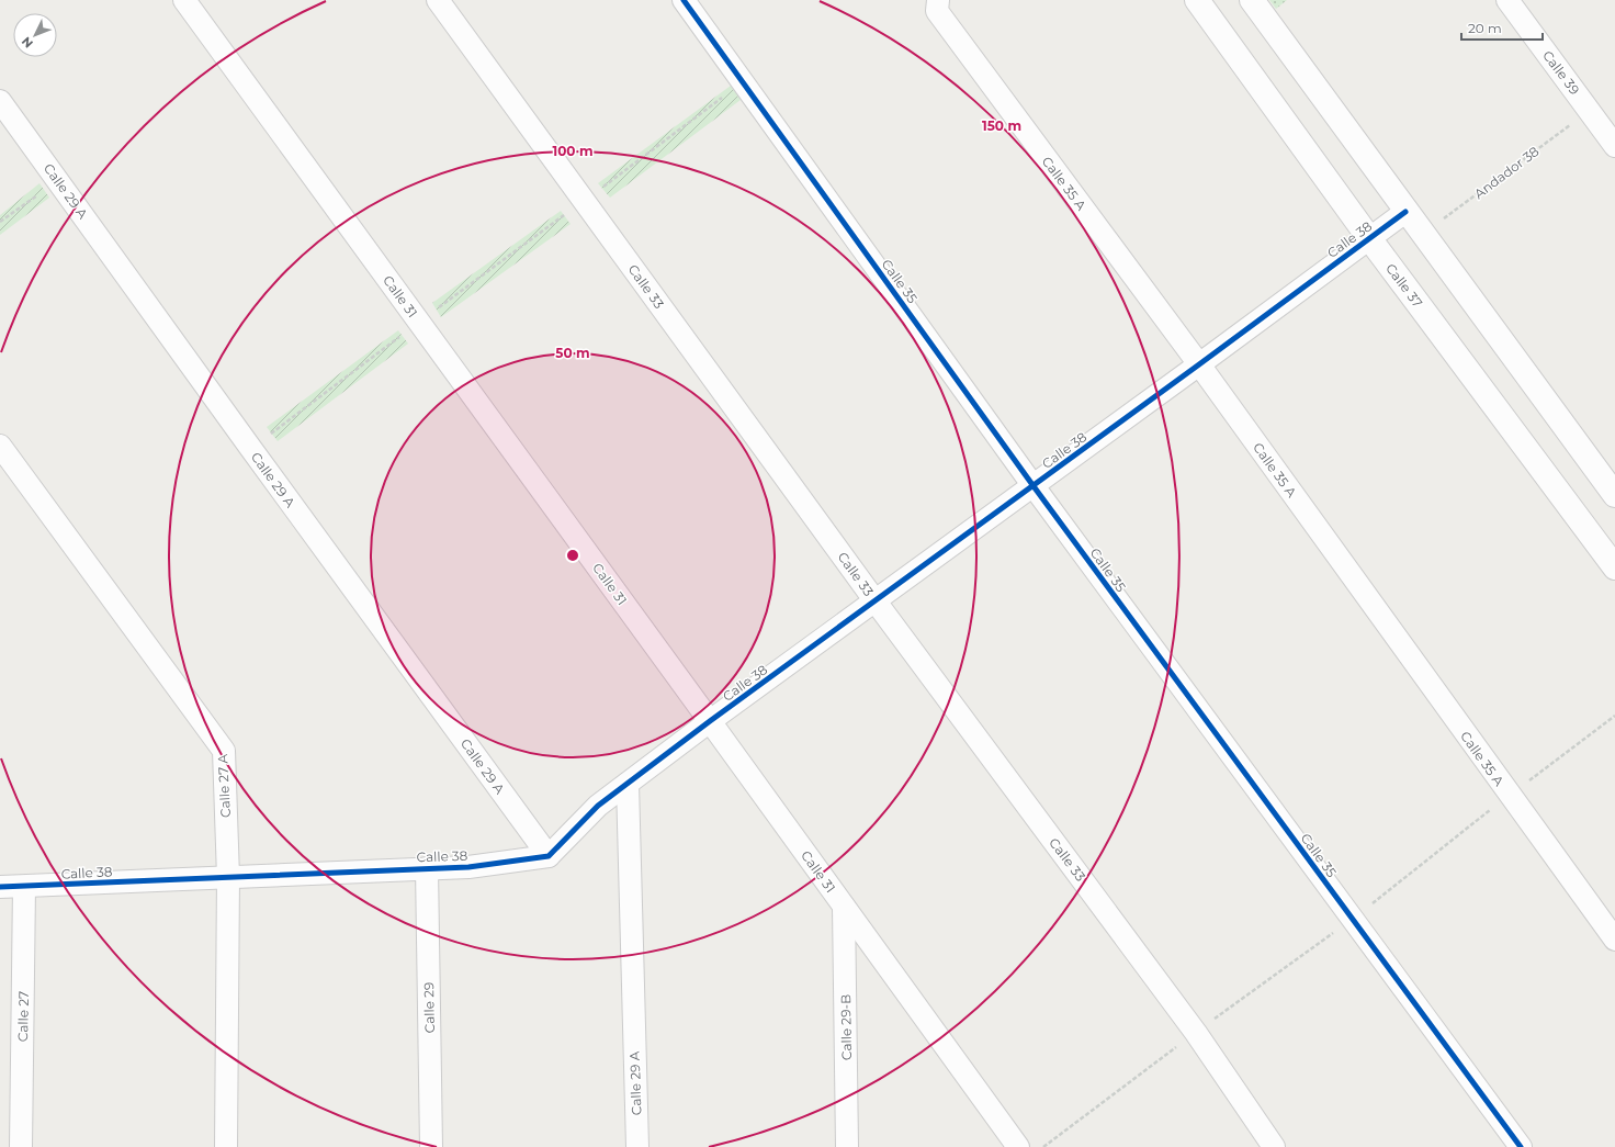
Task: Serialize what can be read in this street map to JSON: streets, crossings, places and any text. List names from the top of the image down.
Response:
{
  "streets": {
    "street": [
      "Calle 39",
      "Calle 35 A",
      "Calle 29 A",
      "Calle 38",
      "Calle 35",
      "Calle 37",
      "Calle 33",
      "Calle 31",
      "Calle 27 A",
      "Calle 29",
      "Calle 27",
      "Calle 29-B"
    ],
    "path": ["Andador 38"]
  },
  "crossings": [
    ["Calle 39", "Andador 38"],
    ["Calle 35 A", "Calle 38"],
    ["Calle 29 A", "Calle 38"],
    ["Calle 38", "Calle 35"],
    ["Calle 38", "Calle 37"],
    ["Calle 38", "Calle 33"],
    ["Calle 38", "Calle 31"],
    ["Calle 38", "Calle 27 A"],
    ["Calle 38", "Calle 29"],
    ["Calle 38", "Calle 27"],
    ["Calle 31", "Calle 29-B"]
  ],
  "scale_bar": "20 m",
  "north": "bottom left",
  "rings": ["150 m", "100 m", "50 m"]
}
